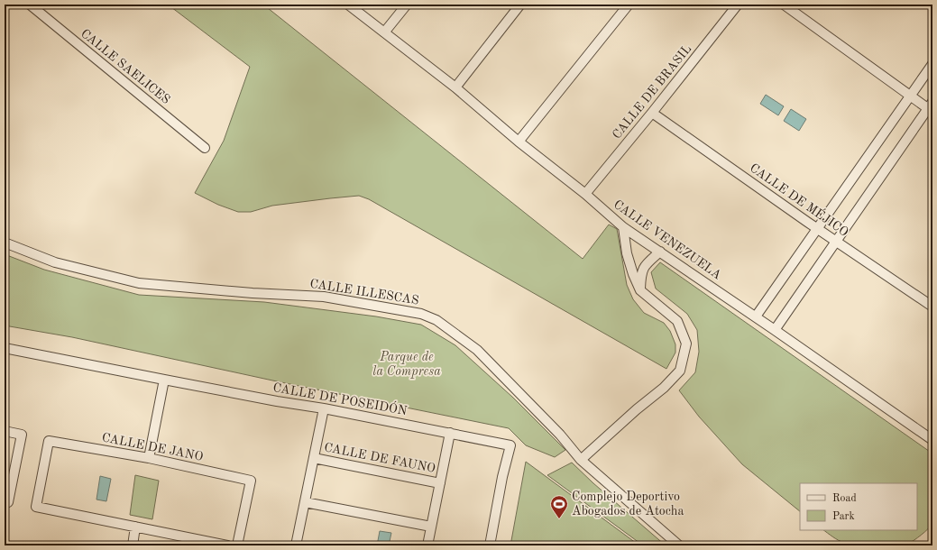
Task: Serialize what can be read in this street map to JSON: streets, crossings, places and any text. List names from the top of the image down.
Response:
{
  "streets": {
    "street": [
      "CALLE SAELICES",
      "CALLE DE BRASIL",
      "CALLE DE MÉJICO",
      "CALLE VENEZUELA",
      "CALLE ILLESCAS",
      "CALLE DE POSEIDÓN",
      "CALLE DE JANO",
      "CALLE DE FAUNO"
    ]
  },
  "crossings": [
    ["CALLE DE BRASIL", "CALLE DE MÉJICO"],
    ["CALLE DE BRASIL", "CALLE VENEZUELA"]
  ],
  "parks": ["Parque de la Compresa"],
  "places": {
    "sports": ["Complejo Deportivo Abogados de Atocha"]
  },
  "legend": ["Road", "Park"]
}
